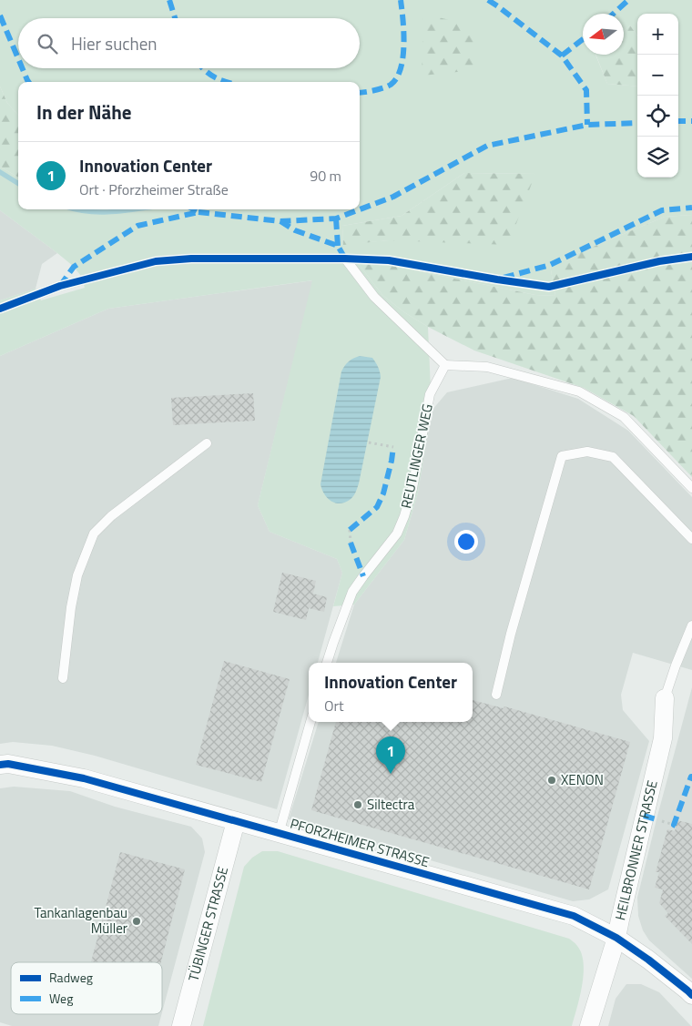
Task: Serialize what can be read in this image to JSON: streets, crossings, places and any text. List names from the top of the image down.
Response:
{
  "streets": {
    "street": ["PFORZHEIMER STRASSE", "HEILBRONNER STRASSE", "TÜBINGER STRASSE"],
    "lane": ["REUTLINGER WEG"]
  },
  "crossings": [
    ["PFORZHEIMER STRASSE", "HEILBRONNER STRASSE"],
    ["PFORZHEIMER STRASSE", "TÜBINGER STRASSE"]
  ],
  "places": ["XENON", "Siltectra", "Tankanlagenbau Müller"],
  "legend": ["Radweg", "Weg"],
  "north": "left",
  "page": {
    "map_buttons": ["+", "−"],
    "search": "Hier suchen",
    "heading": "In der Nähe",
    "list": [
      {
        "mark": "1",
        "name": "Innovation Center",
        "note": "Ort · Pforzheimer Straße",
        "value": "90 m"
      }
    ],
    "popup": ["Innovation Center", "Ort"],
    "pins": "1"
  }
}
